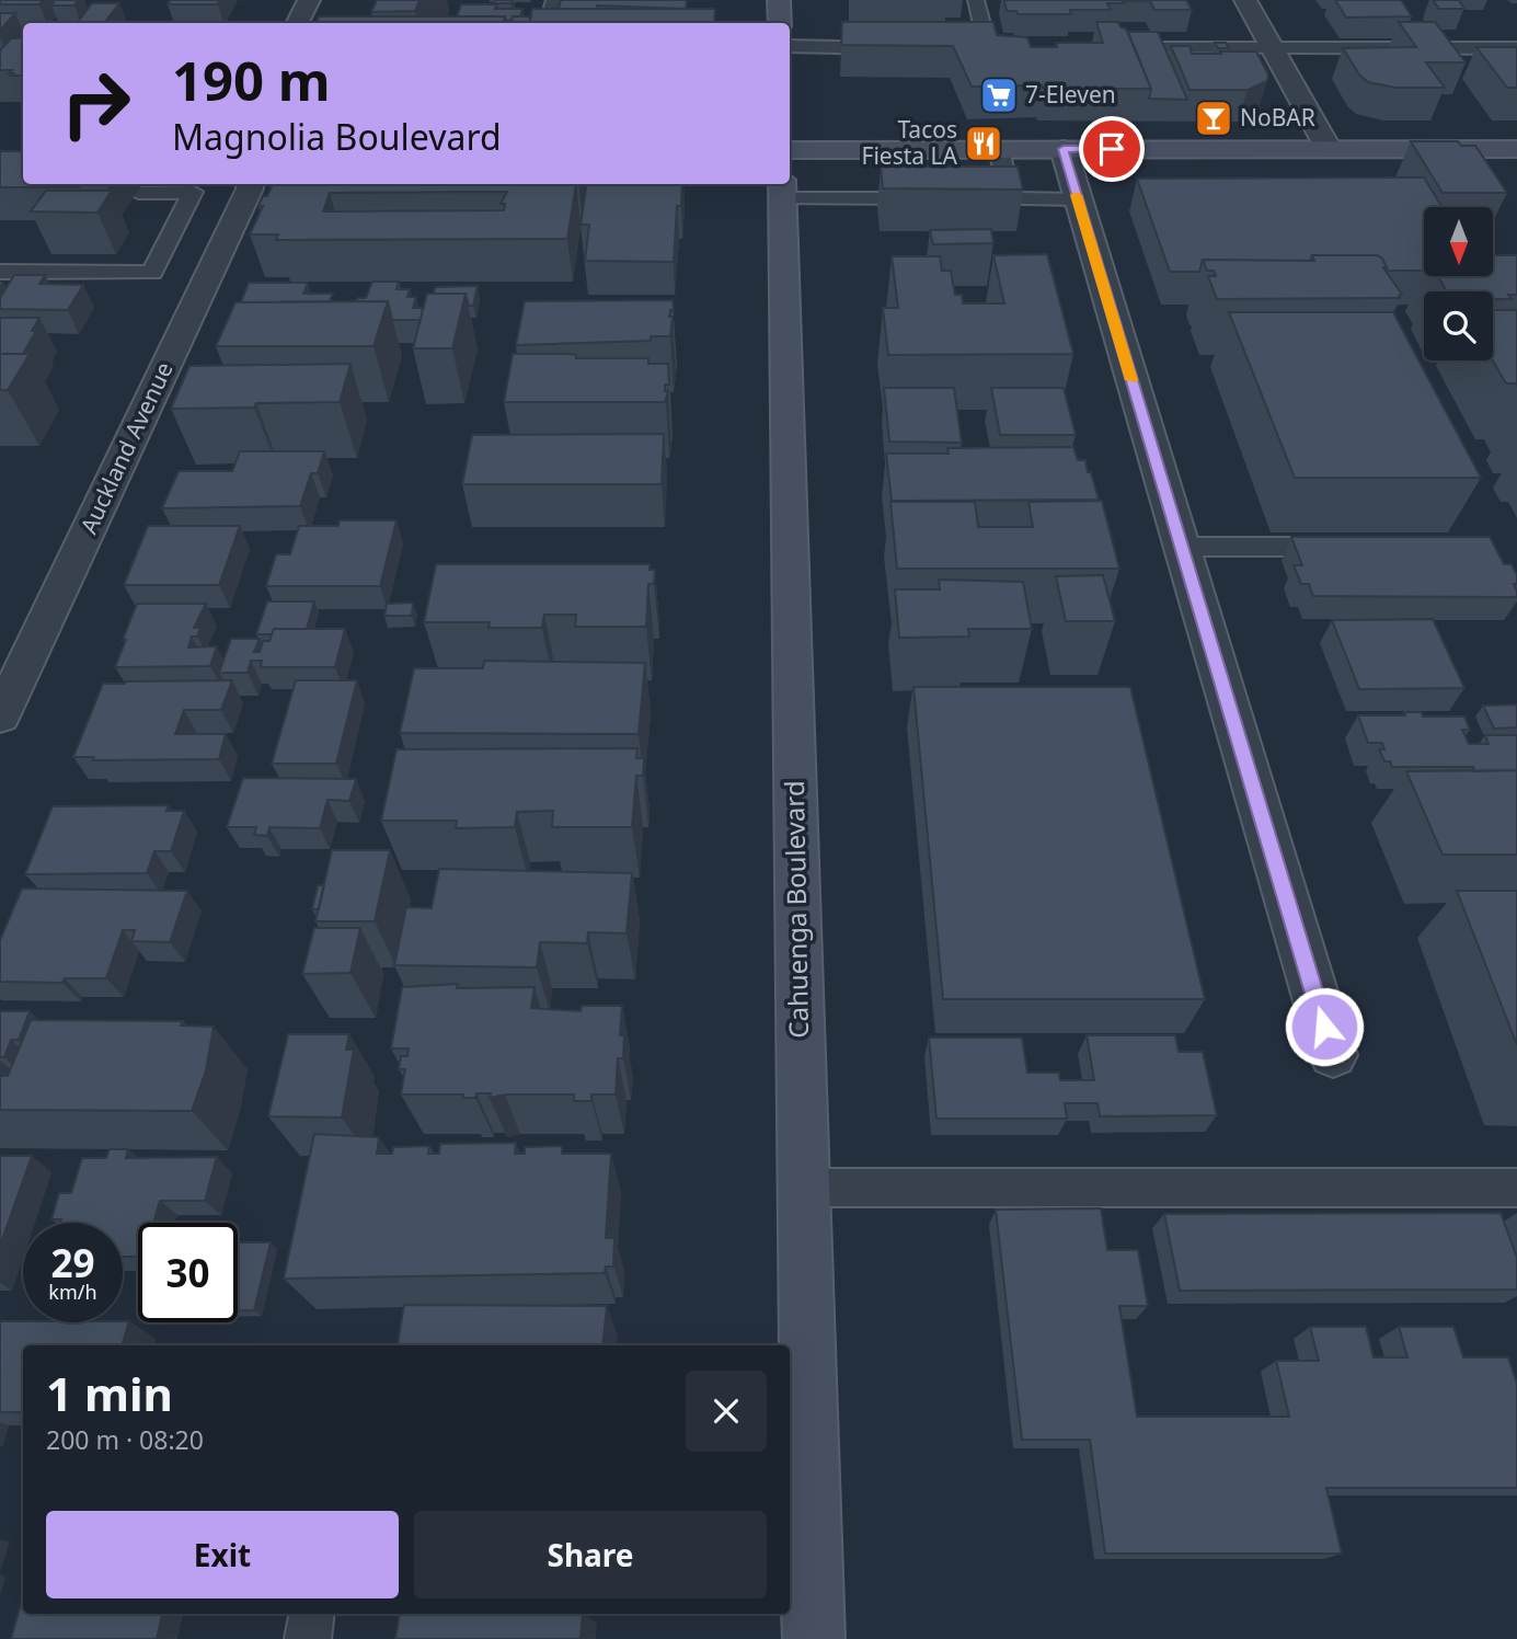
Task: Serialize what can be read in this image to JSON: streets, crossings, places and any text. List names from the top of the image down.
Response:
{
  "streets": {
    "main road": ["Cahuenga Boulevard"],
    "street": ["Auckland Avenue"]
  },
  "places": {
    "supermarket": ["7-Eleven"],
    "bar": ["NoBAR"],
    "restaurant": ["Tacos Fiesta LA"]
  },
  "north": "bottom",
  "page": {
    "turn": ["190 m", "Magnolia Boulevard"],
    "speed": "29 km/h",
    "limit": "30",
    "heading": ["1 min", "200 m · 08:20"],
    "buttons": ["Exit", "Share"]
  }
}
